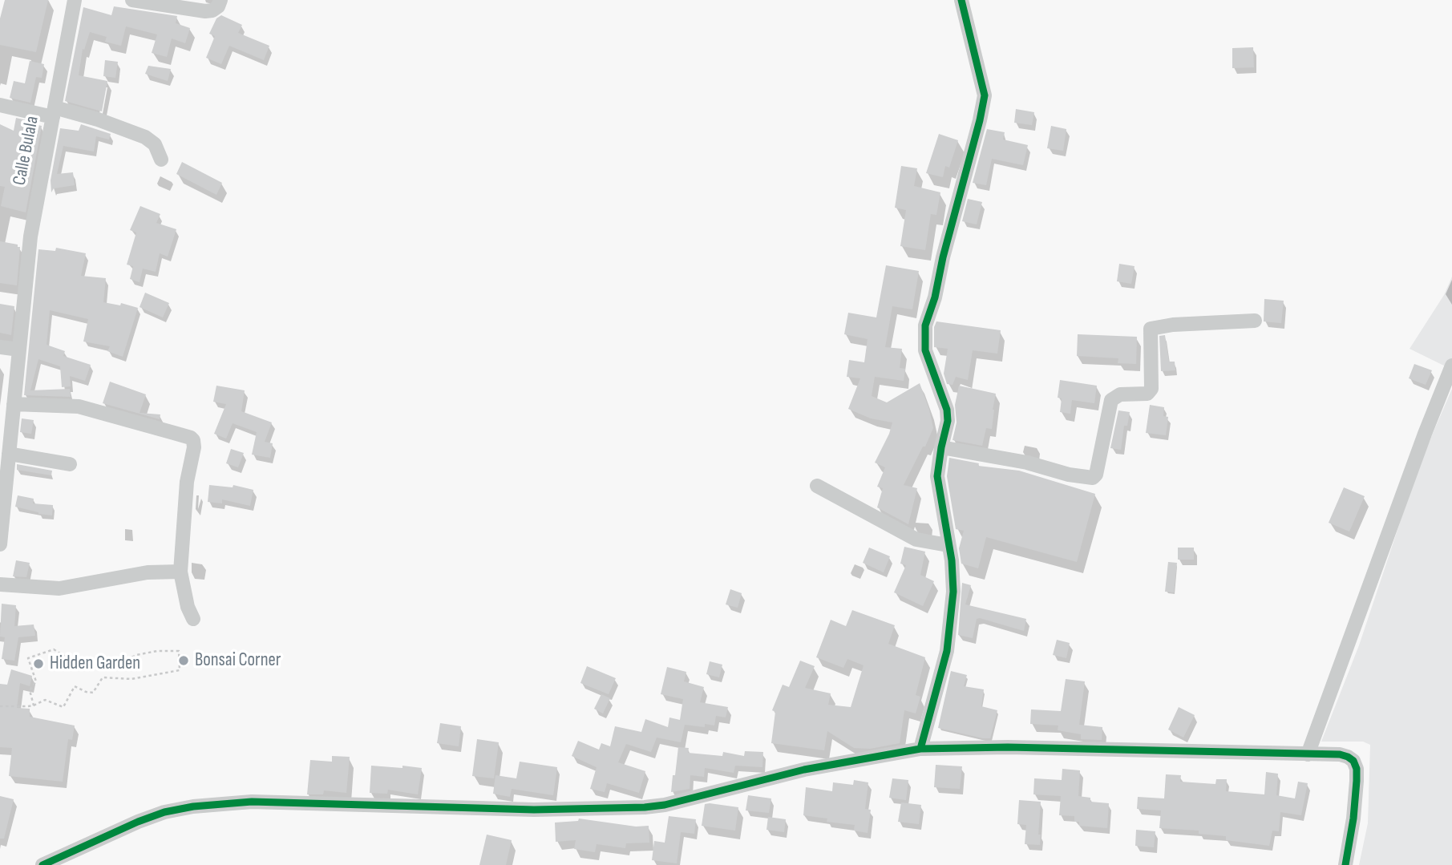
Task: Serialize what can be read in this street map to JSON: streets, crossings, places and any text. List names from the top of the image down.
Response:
{
  "streets": {
    "street": ["Calle Bulala"]
  },
  "places": ["Bonsai Corner", "Hidden Garden"]
}
